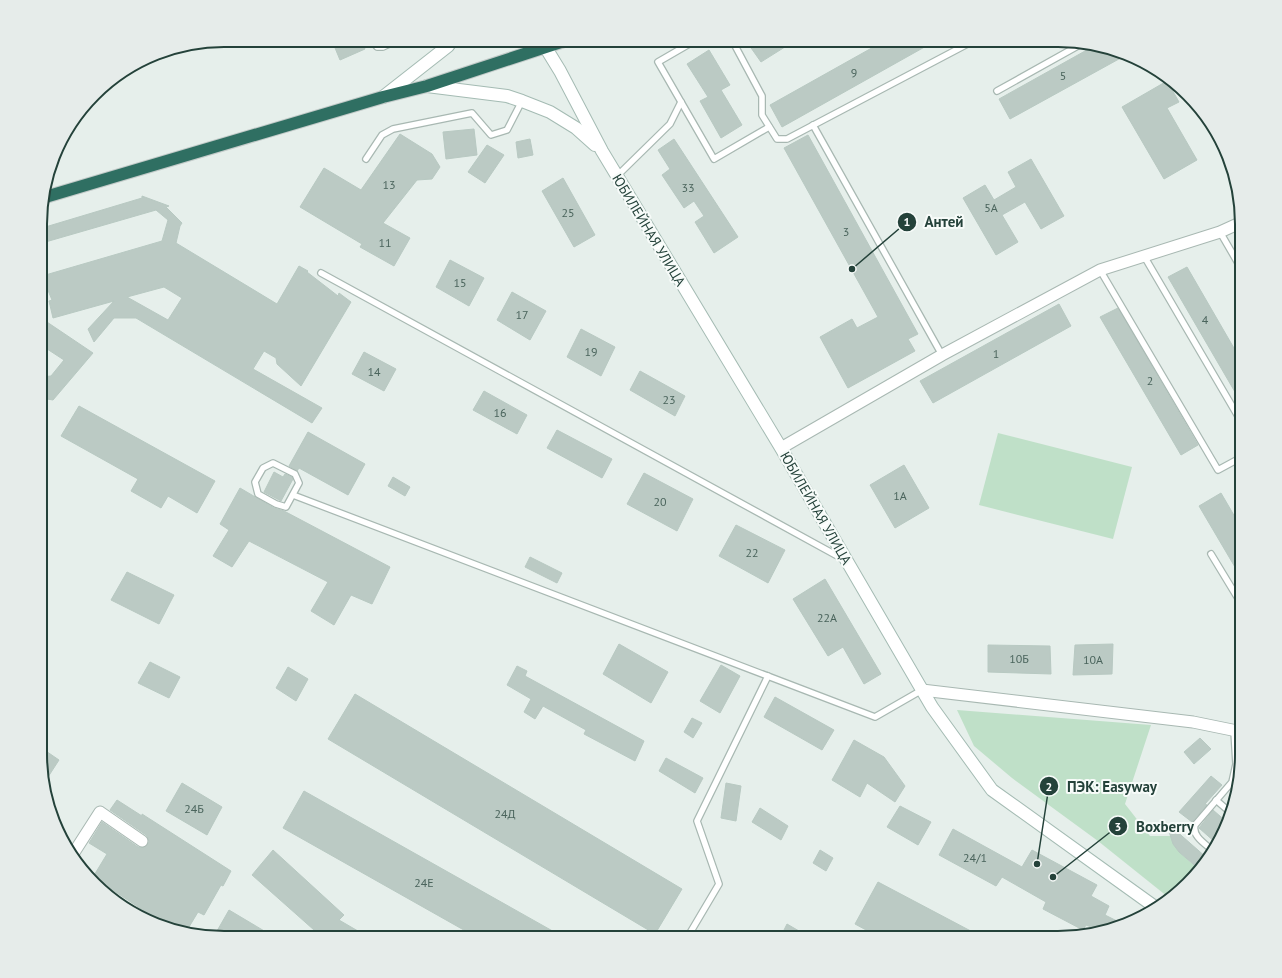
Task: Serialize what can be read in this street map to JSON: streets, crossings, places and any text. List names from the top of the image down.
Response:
{
  "streets": {
    "street": ["ЮБИЛЕЙНАЯ УЛИЦА"]
  },
  "places": ["Антей", "ПЭК: Easyway", "Boxberry"],
  "house_numbers": [
    "9",
    "5",
    "13",
    "33",
    "5А",
    "25",
    "3",
    "11",
    "15",
    "17",
    "4",
    "19",
    "1",
    "14",
    "2",
    "23",
    "16",
    "1А",
    "20",
    "22",
    "22А",
    "10Б",
    "10А",
    "24Б",
    "24Д",
    "24/1",
    "24Е"
  ]
}
